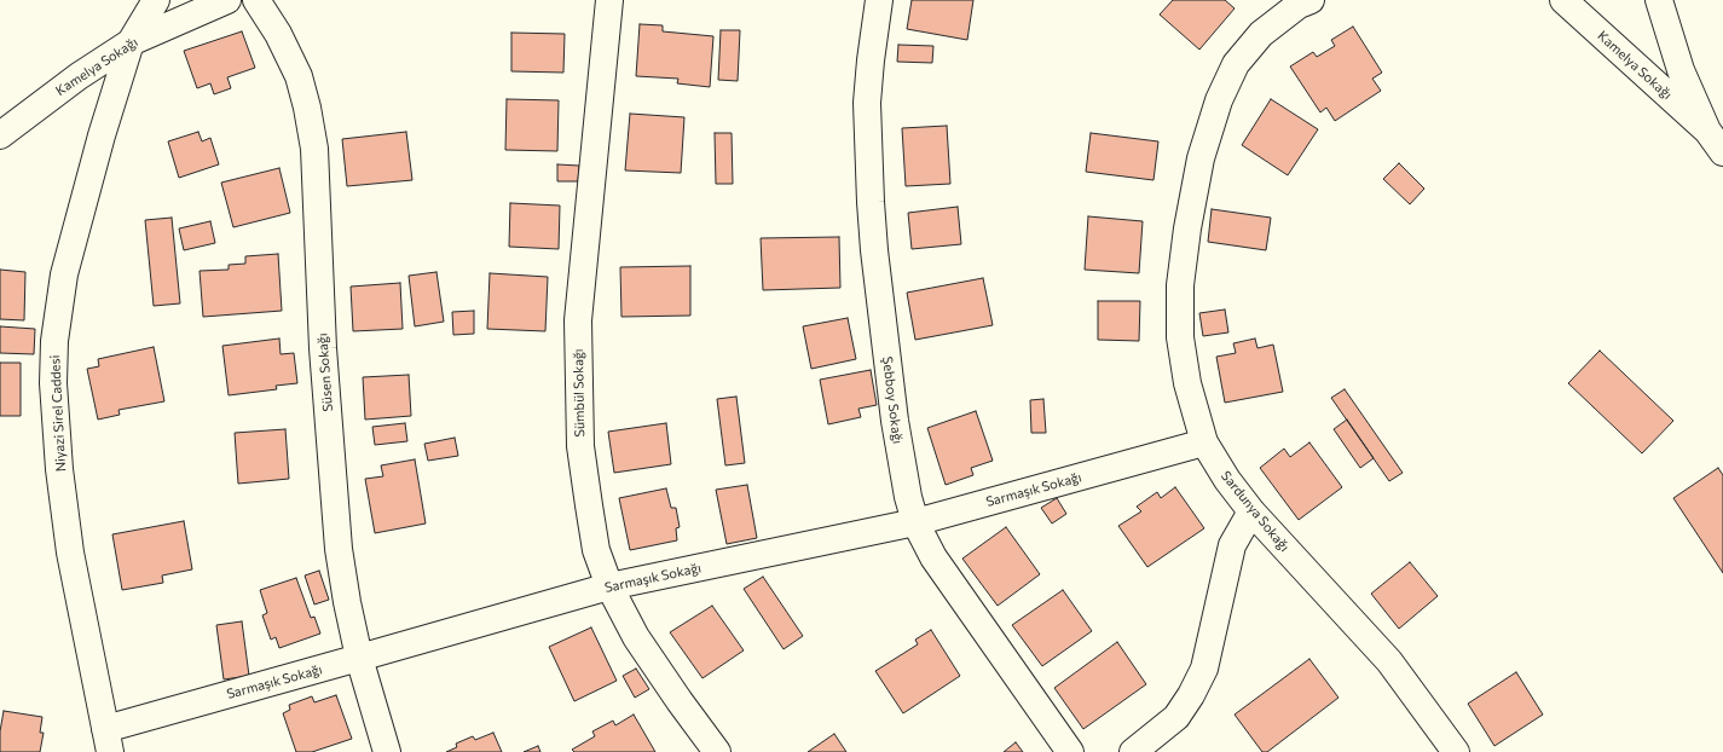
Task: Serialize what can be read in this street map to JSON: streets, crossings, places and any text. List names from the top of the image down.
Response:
{
  "streets": {
    "street": [
      "Kamelya Sokağı",
      "Süsen Sokağı",
      "Sümbül Sokağı",
      "Şebboy Sokağı",
      "Niyazi Sirel Caddesi",
      "Sarmaşık Sokağı",
      "Sardunya Sokağı"
    ]
  },
  "crossings": [
    ["Kamelya Sokağı", "Niyazi Sirel Caddesi"],
    ["Süsen Sokağı", "Sarmaşık Sokağı"],
    ["Sümbül Sokağı", "Sarmaşık Sokağı"],
    ["Şebboy Sokağı", "Sarmaşık Sokağı"],
    ["Niyazi Sirel Caddesi", "Sarmaşık Sokağı"],
    ["Sarmaşık Sokağı", "Sardunya Sokağı"]
  ]
}
